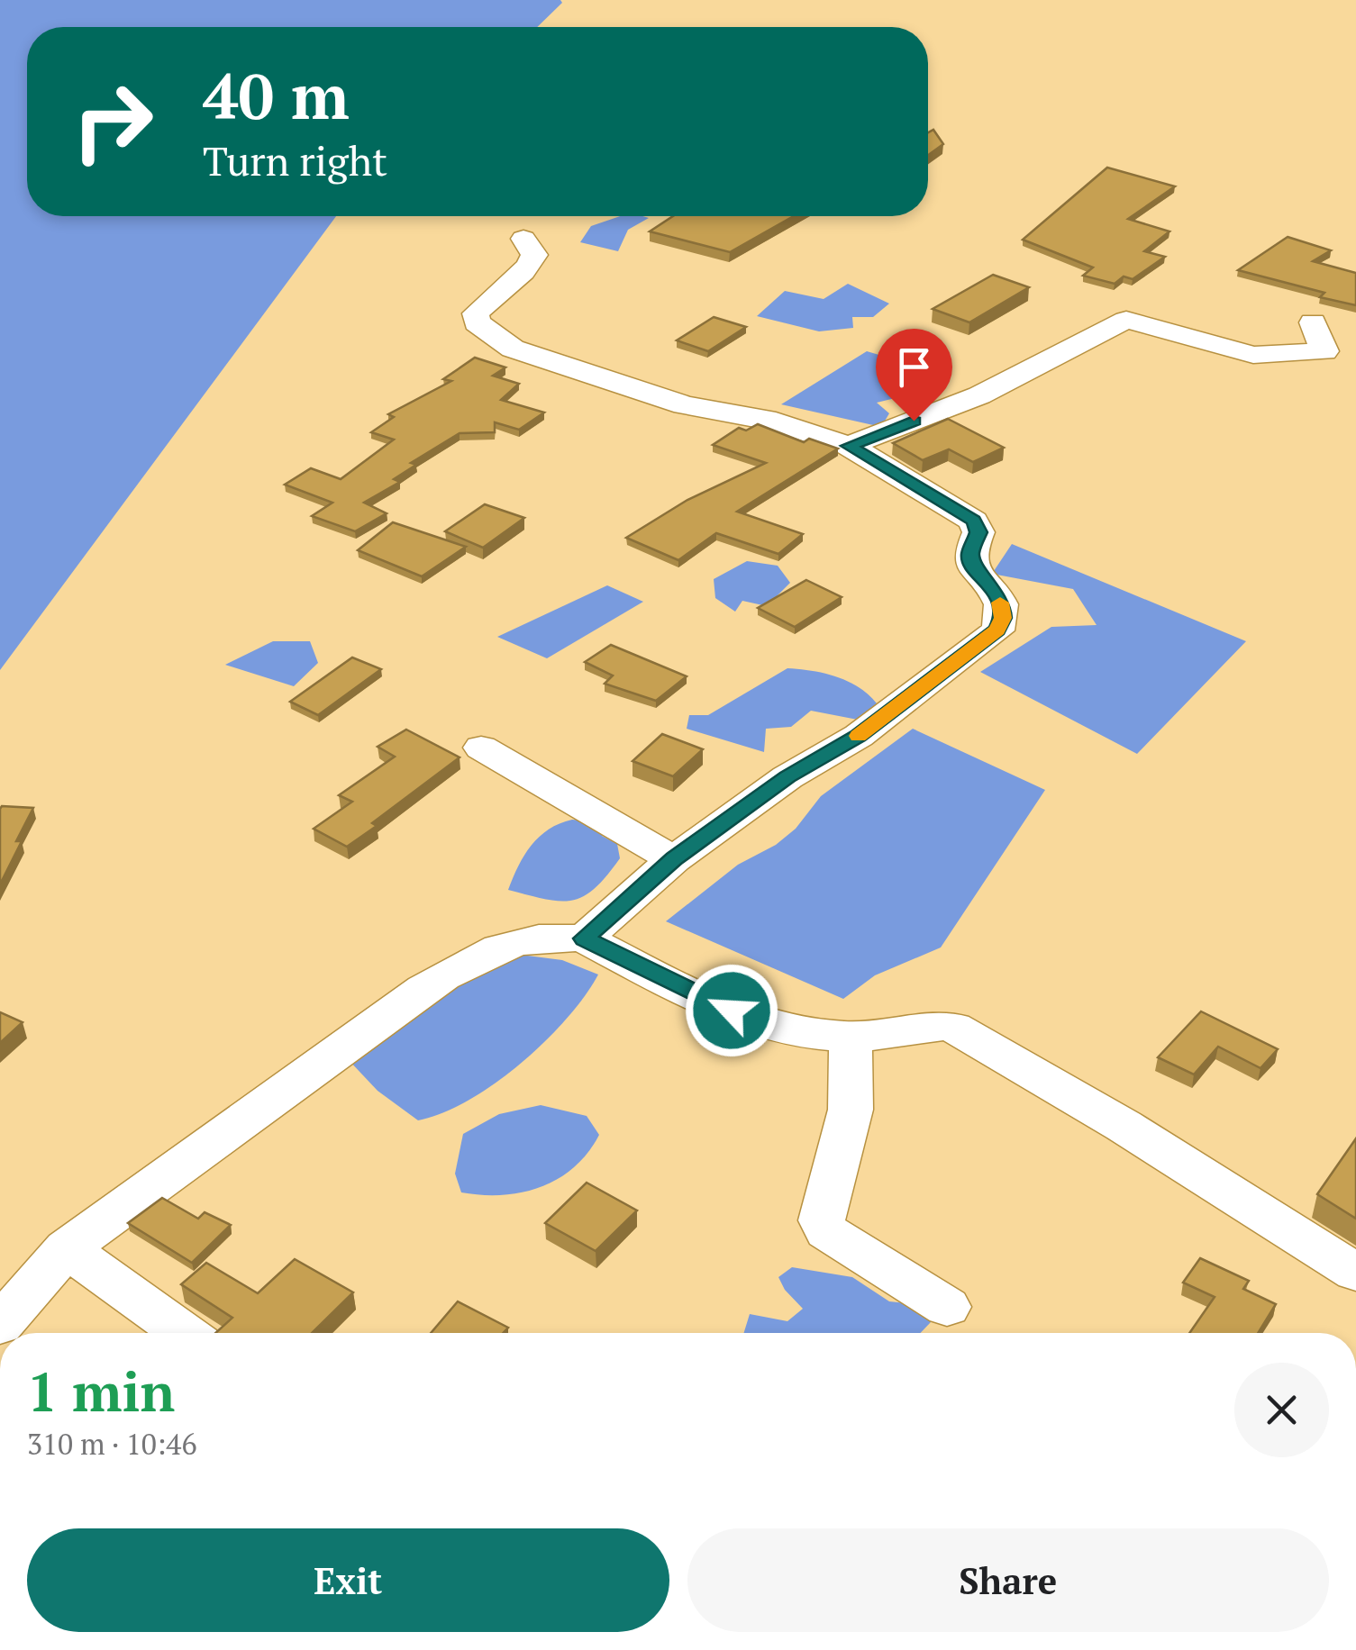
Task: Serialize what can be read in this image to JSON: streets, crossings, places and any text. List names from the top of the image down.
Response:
{
  "page": {
    "turn": ["40 m", "Turn right"],
    "heading": ["1 min", "310 m · 10:46"],
    "buttons": ["Exit", "Share"]
  }
}
